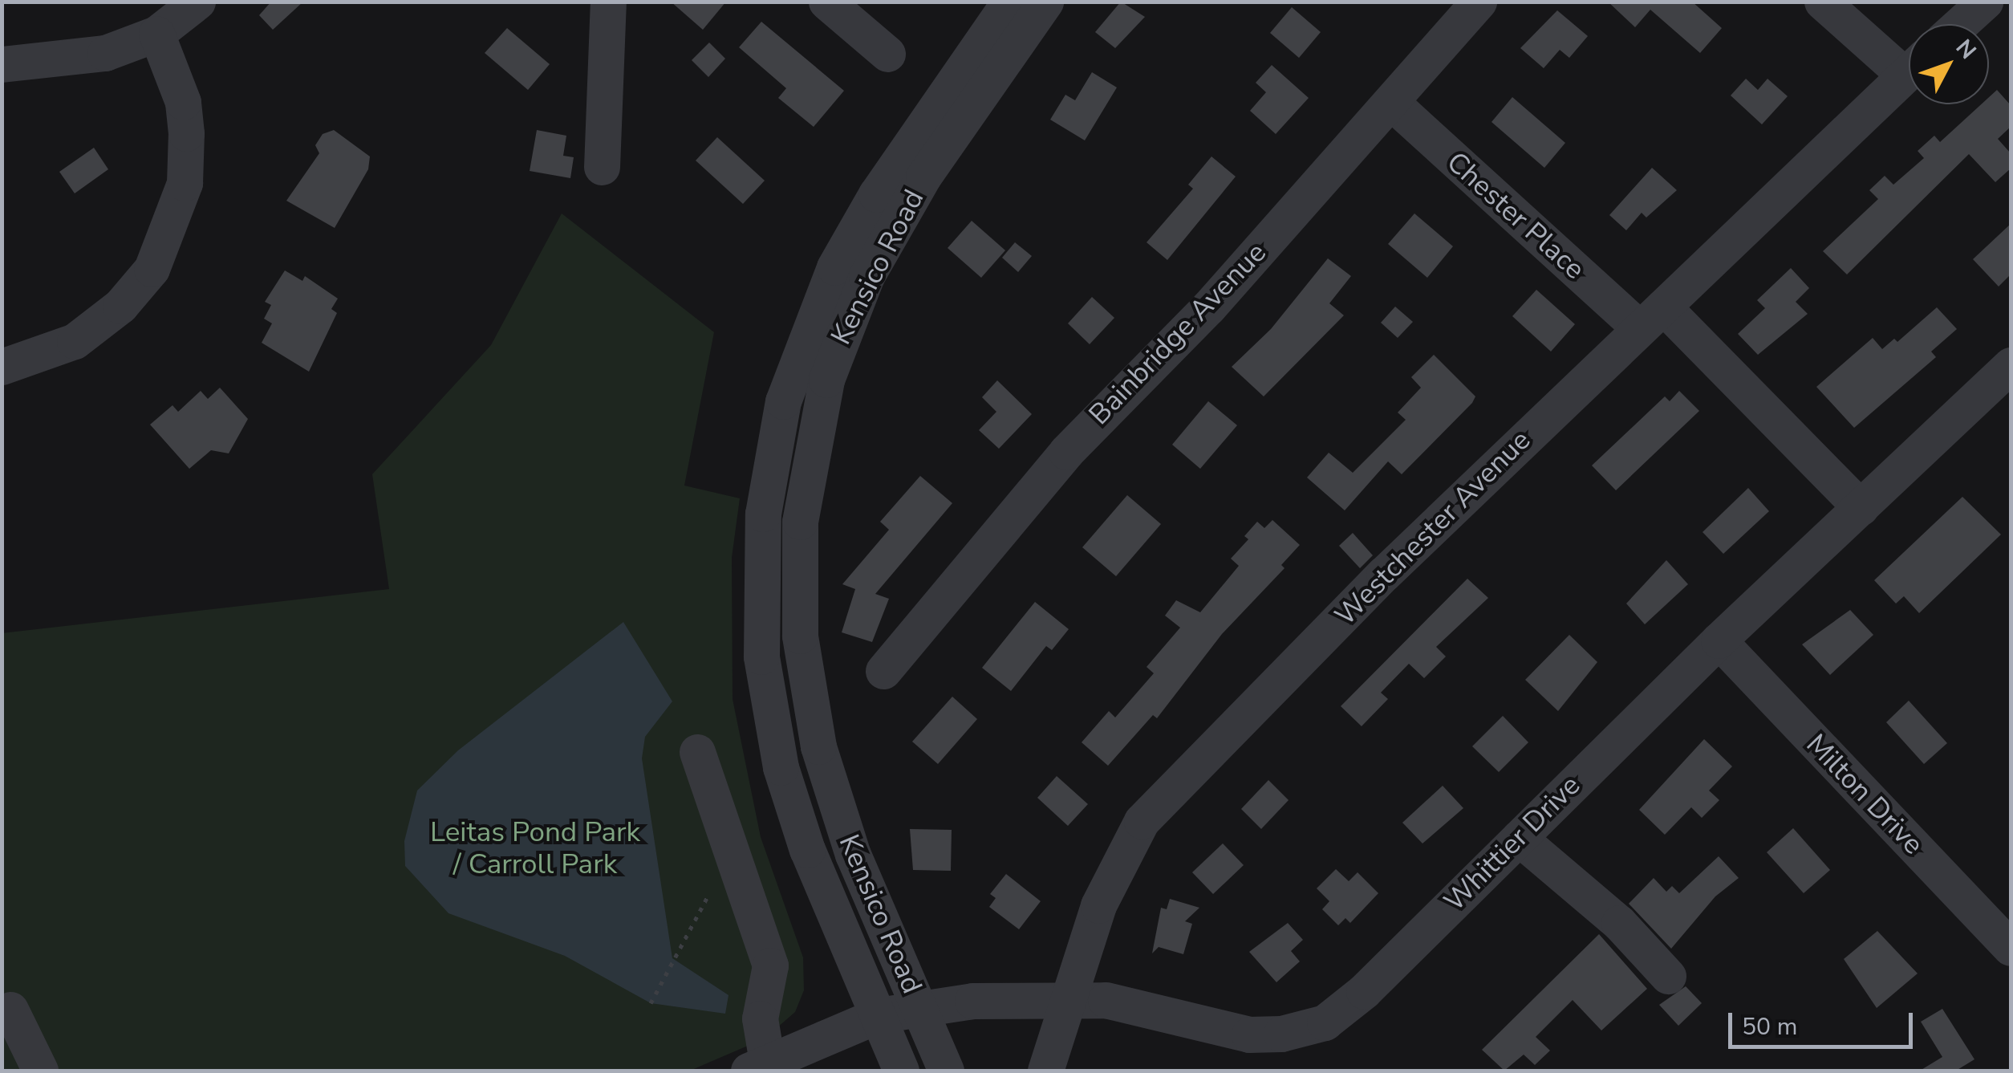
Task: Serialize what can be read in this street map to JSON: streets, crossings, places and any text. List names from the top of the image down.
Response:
{
  "streets": {
    "street": [
      "Chester Place",
      "Kensico Road",
      "Bainbridge Avenue",
      "Westchester Avenue",
      "Milton Drive",
      "Whittier Drive"
    ]
  },
  "crossings": [
    ["Chester Place", "Bainbridge Avenue"],
    ["Chester Place", "Westchester Avenue"],
    ["Chester Place", "Whittier Drive"],
    ["Kensico Road", "Whittier Drive"],
    ["Westchester Avenue", "Whittier Drive"],
    ["Milton Drive", "Whittier Drive"]
  ],
  "parks": ["Leitas Pond Park / Carroll Park"],
  "scale_bar": "50 m",
  "north": "top right"
}
